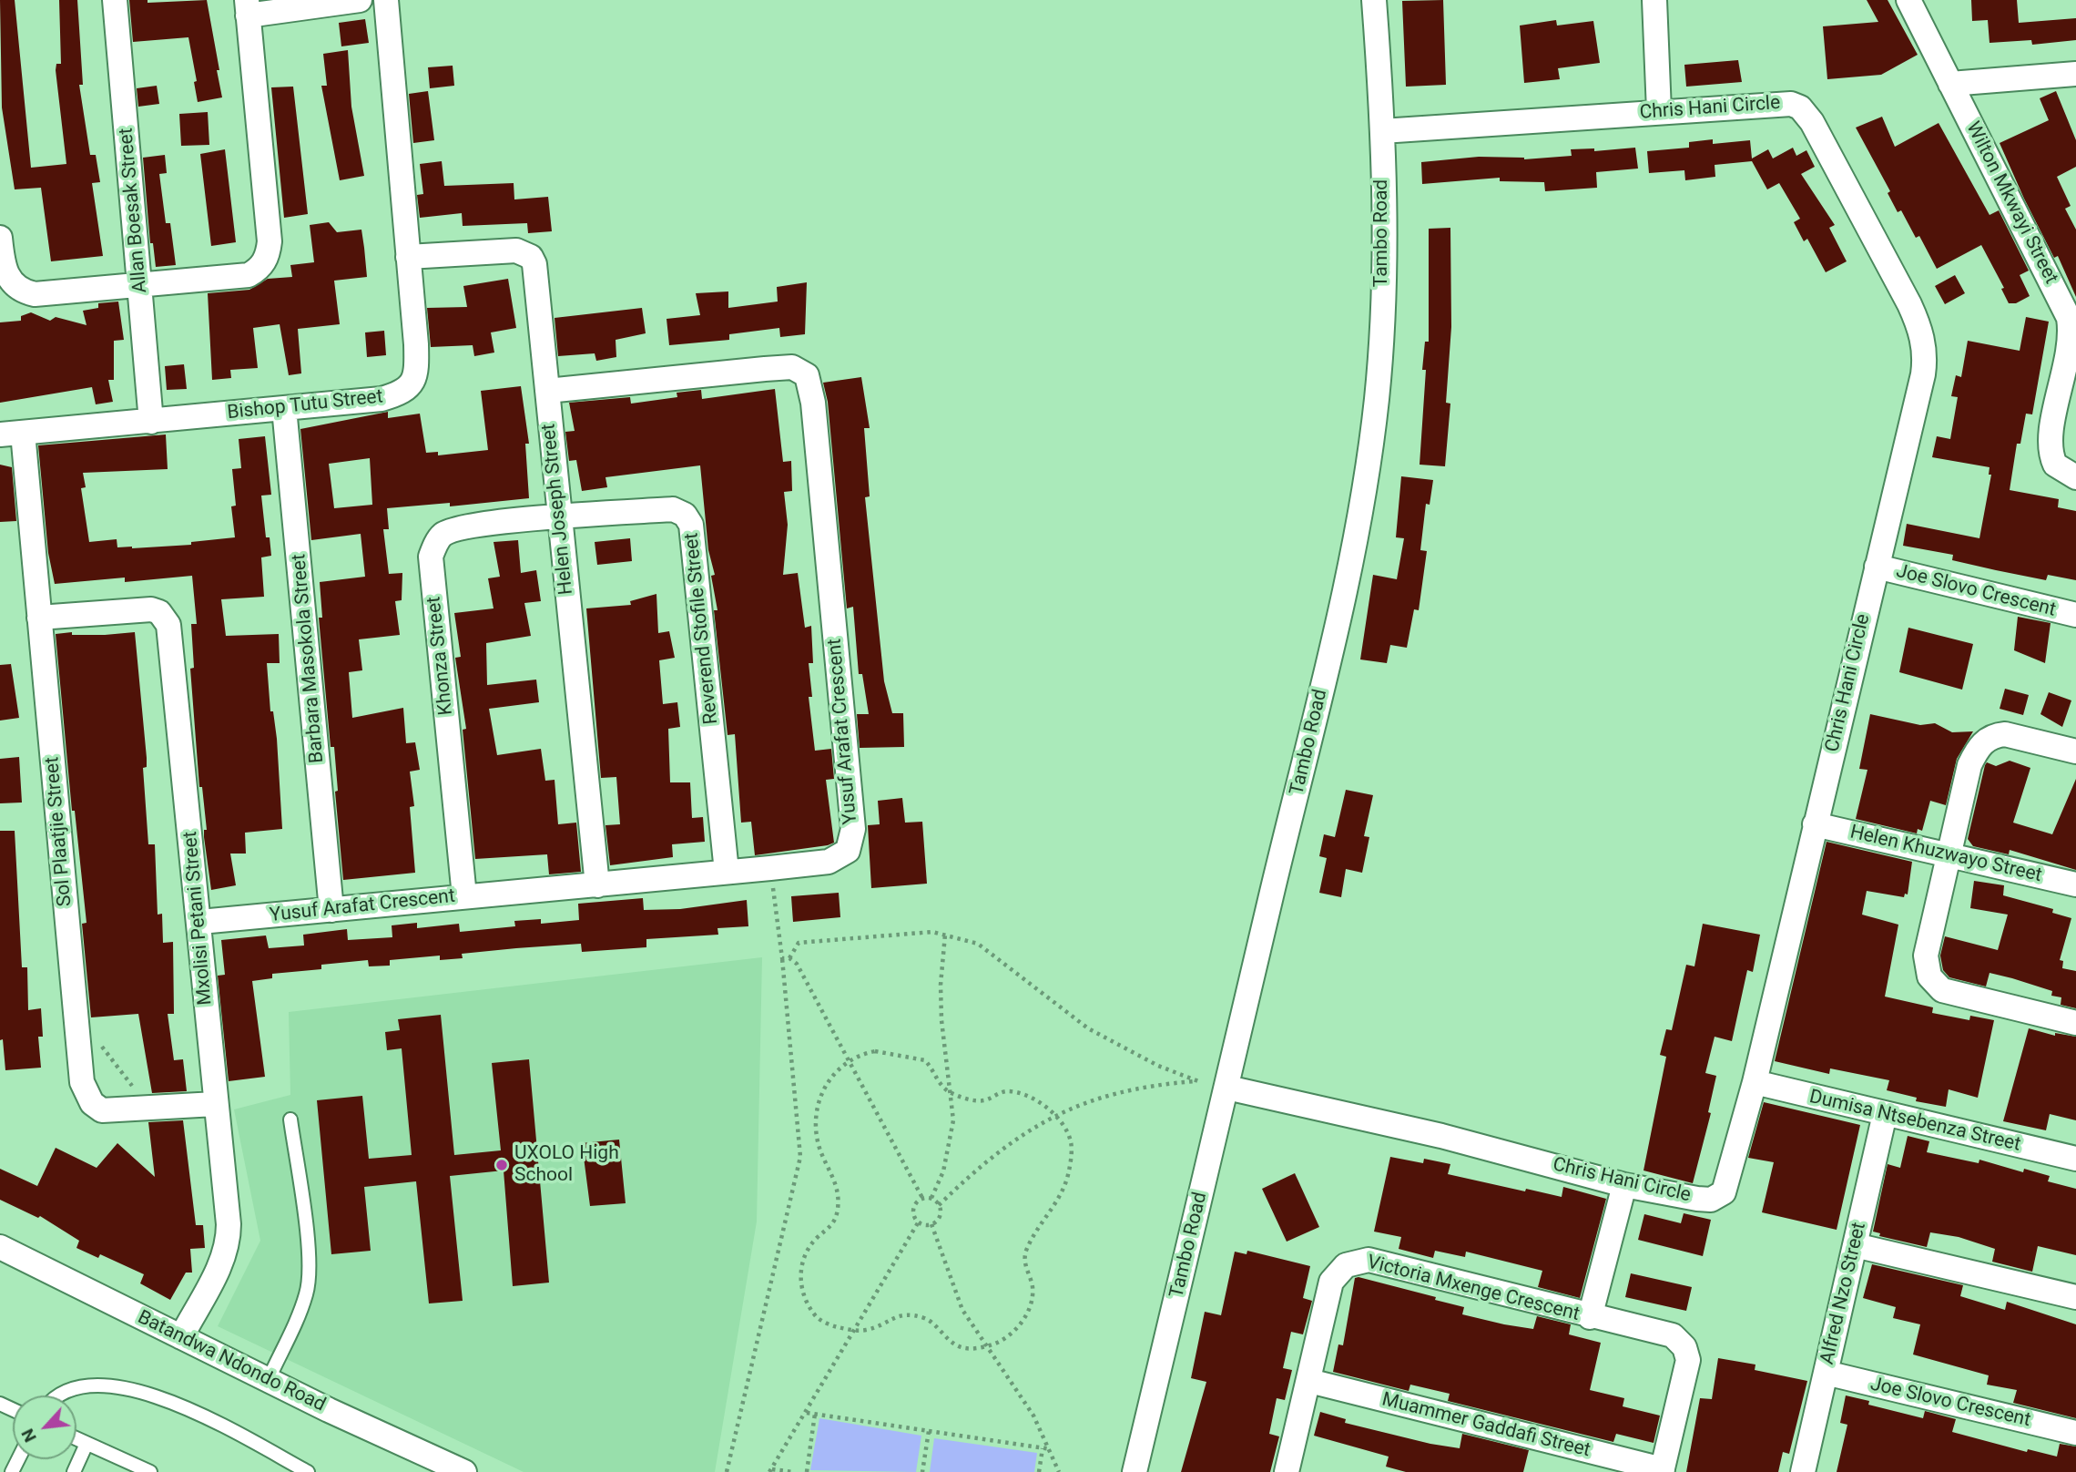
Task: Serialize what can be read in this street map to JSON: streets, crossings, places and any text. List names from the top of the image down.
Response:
{
  "streets": {
    "street": [
      "Chris Hani Circle",
      "Wilton Mkwayi Street",
      "Allan Boesak Street",
      "Tambo Road",
      "Bishop Tutu Street",
      "Helen Joseph Street",
      "Joe Slovo Crescent",
      "Reverend Stofile Street",
      "Khonza Street",
      "Barbara Masokola Street",
      "Yusuf Arafat Crescent",
      "Sol Plaatjie Street",
      "Helen Khuzwayo Street",
      "Mxolisi Petani Street",
      "Dumisa Ntsebenza Street",
      "Victoria Mxenge Crescent",
      "Alfred Nzo Street",
      "Batandwa Ndondo Road",
      "Muammer Gaddafi Street"
    ]
  },
  "crossings": [
    ["Chris Hani Circle", "Tambo Road"],
    ["Chris Hani Circle", "Joe Slovo Crescent"],
    ["Chris Hani Circle", "Helen Khuzwayo Street"],
    ["Chris Hani Circle", "Dumisa Ntsebenza Street"],
    ["Allan Boesak Street", "Bishop Tutu Street"],
    ["Bishop Tutu Street", "Helen Joseph Street"],
    ["Bishop Tutu Street", "Barbara Masokola Street"],
    ["Bishop Tutu Street", "Sol Plaatjie Street"],
    ["Helen Joseph Street", "Reverend Stofile Street"],
    ["Helen Joseph Street", "Khonza Street"],
    ["Helen Joseph Street", "Yusuf Arafat Crescent"],
    ["Joe Slovo Crescent", "Alfred Nzo Street"],
    ["Reverend Stofile Street", "Khonza Street"],
    ["Reverend Stofile Street", "Yusuf Arafat Crescent"],
    ["Khonza Street", "Yusuf Arafat Crescent"],
    ["Barbara Masokola Street", "Yusuf Arafat Crescent"],
    ["Yusuf Arafat Crescent", "Mxolisi Petani Street"],
    ["Sol Plaatjie Street", "Mxolisi Petani Street"],
    ["Mxolisi Petani Street", "Batandwa Ndondo Road"],
    ["Dumisa Ntsebenza Street", "Alfred Nzo Street"],
    ["Victoria Mxenge Crescent", "Muammer Gaddafi Street"]
  ],
  "places": ["UXOLO High School"],
  "north": "bottom left"
}
